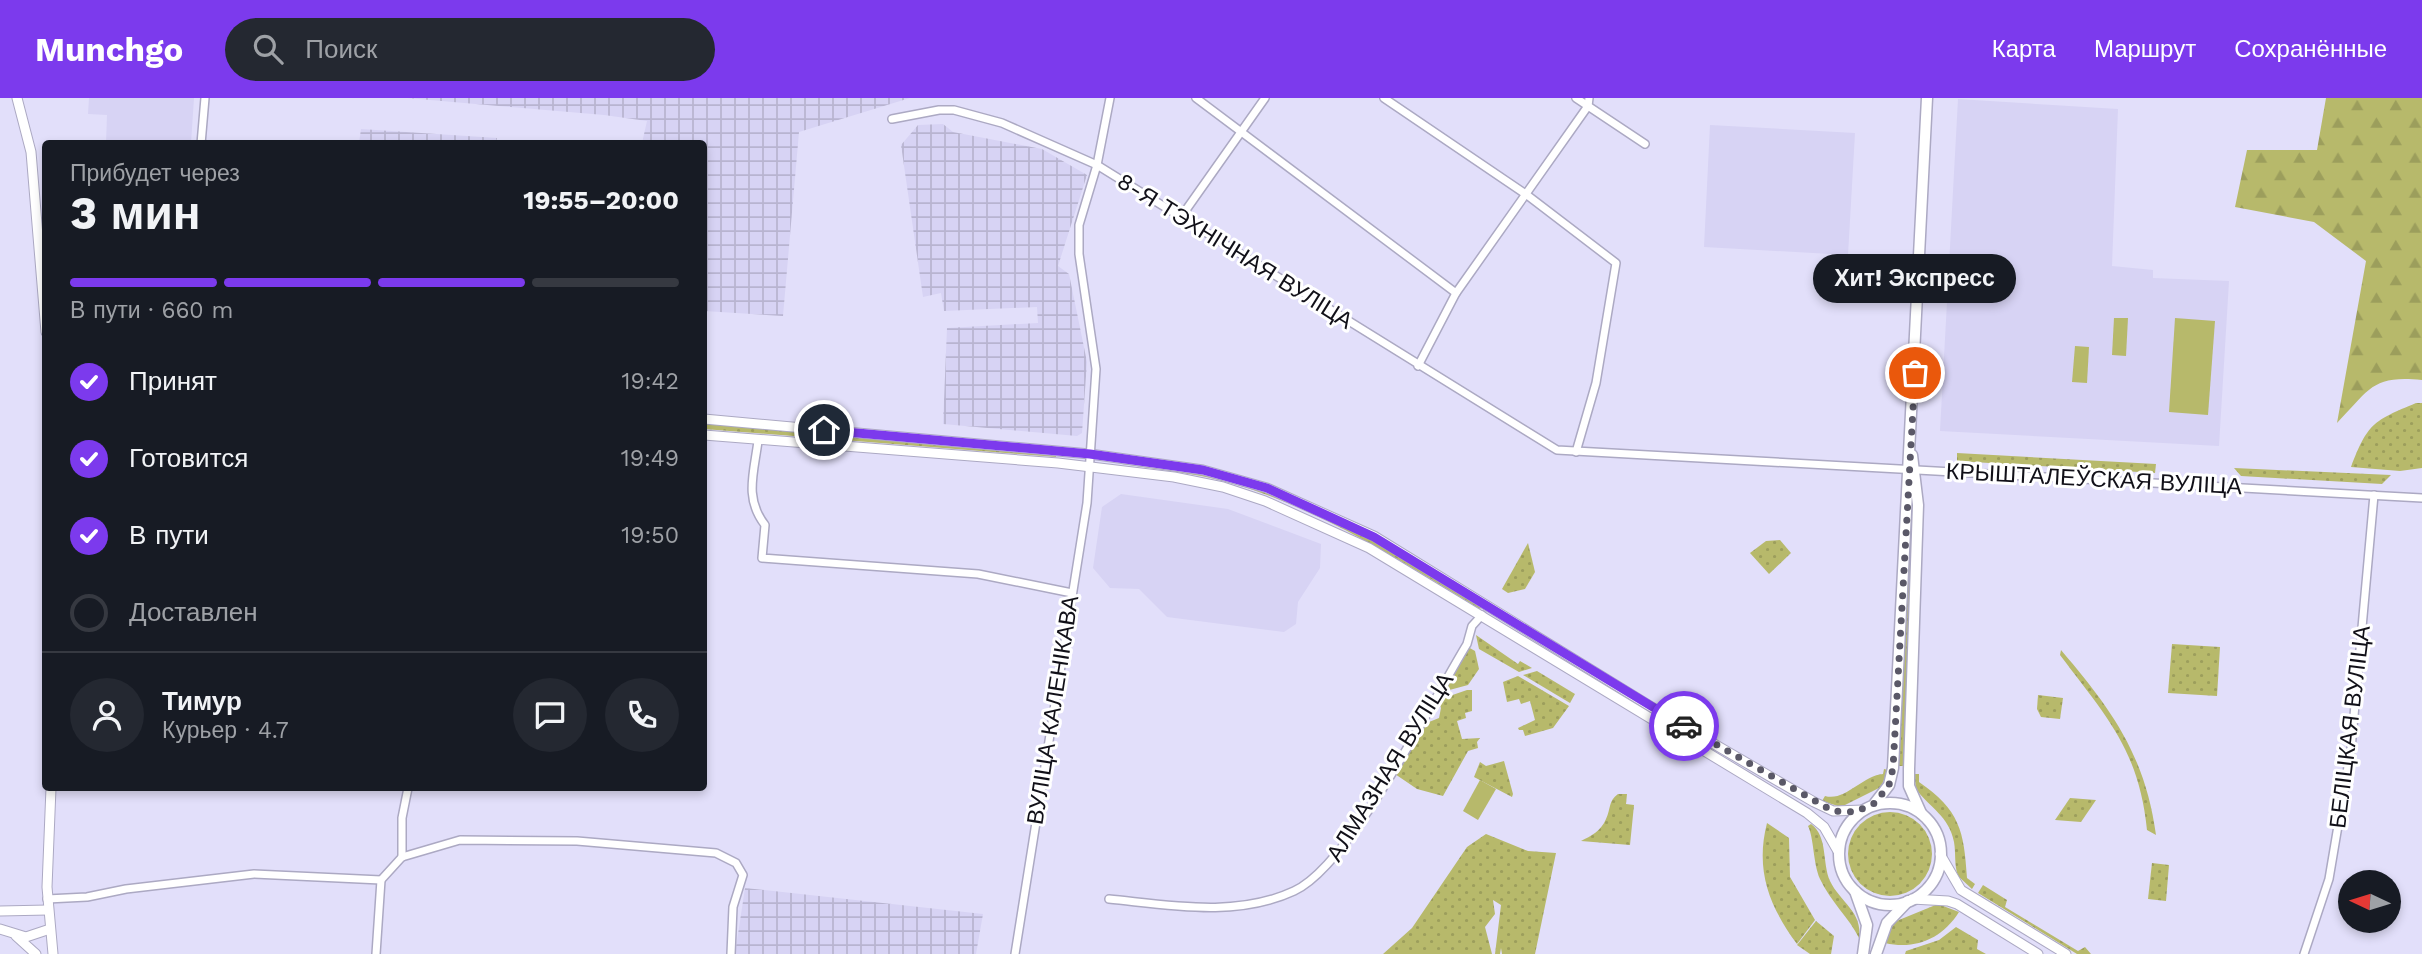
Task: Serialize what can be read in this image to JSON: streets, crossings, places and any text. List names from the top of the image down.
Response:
{
  "streets": {
    "street": [
      "8-Я ТЭХНІЧНАЯ ВУЛІЦА",
      "КРЫШТАЛЕЎСКАЯ ВУЛІЦА",
      "ВУЛІЦА КАЛЕНІКАВА",
      "БЕЛІЦКАЯ ВУЛІЦА",
      "АЛМАЗНАЯ ВУЛІЦА"
    ]
  },
  "crossings": [
    ["8-Я ТЭХНІЧНАЯ ВУЛІЦА", "КРЫШТАЛЕЎСКАЯ ВУЛІЦА"],
    ["8-Я ТЭХНІЧНАЯ ВУЛІЦА", "ВУЛІЦА КАЛЕНІКАВА"],
    ["КРЫШТАЛЕЎСКАЯ ВУЛІЦА", "БЕЛІЦКАЯ ВУЛІЦА"]
  ],
  "places": ["Хит! Экспресс"],
  "north": "left",
  "page": {
    "header": "Munchgo",
    "search": "Поиск",
    "nav": ["Карта", "Маршрут", "Сохранённые"],
    "heading": ["3 мин", "Прибудет через", "19:55–20:00"],
    "panel": ["Тимур", "Курьер · 4.7"],
    "bubble": "Хит! Экспресс",
    "bar": "В пути · 660 m",
    "list": [
      ["Принят", "19:42"],
      ["Готовится", "19:49"],
      ["В пути", "19:50"],
      "Доставлен"
    ]
  }
}
